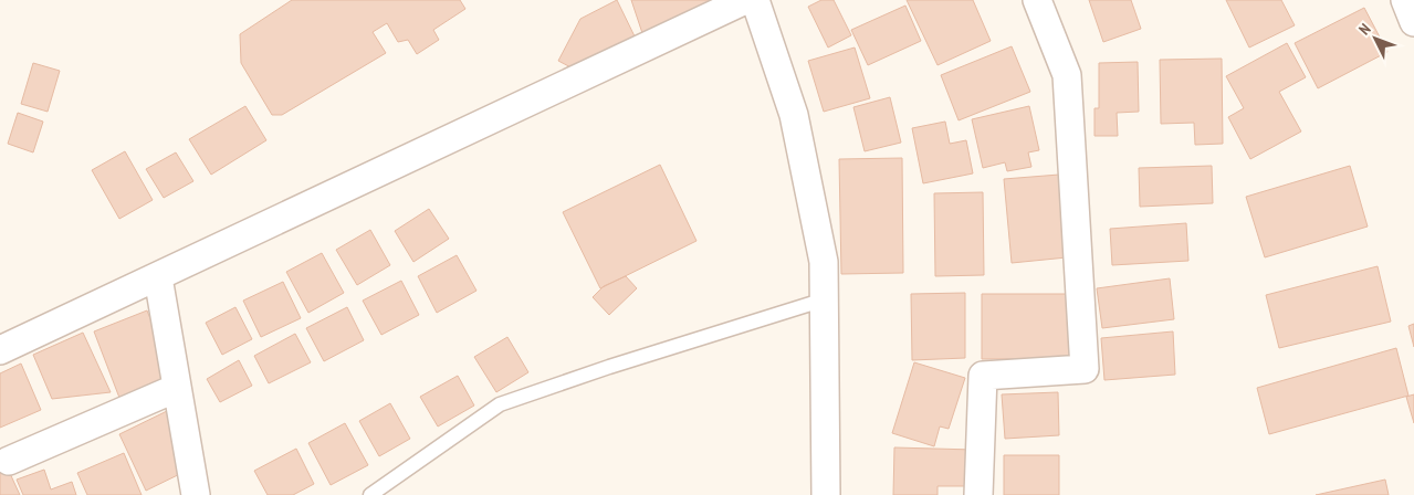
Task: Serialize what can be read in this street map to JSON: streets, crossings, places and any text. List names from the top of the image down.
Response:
{
  "north": "top left"
}
